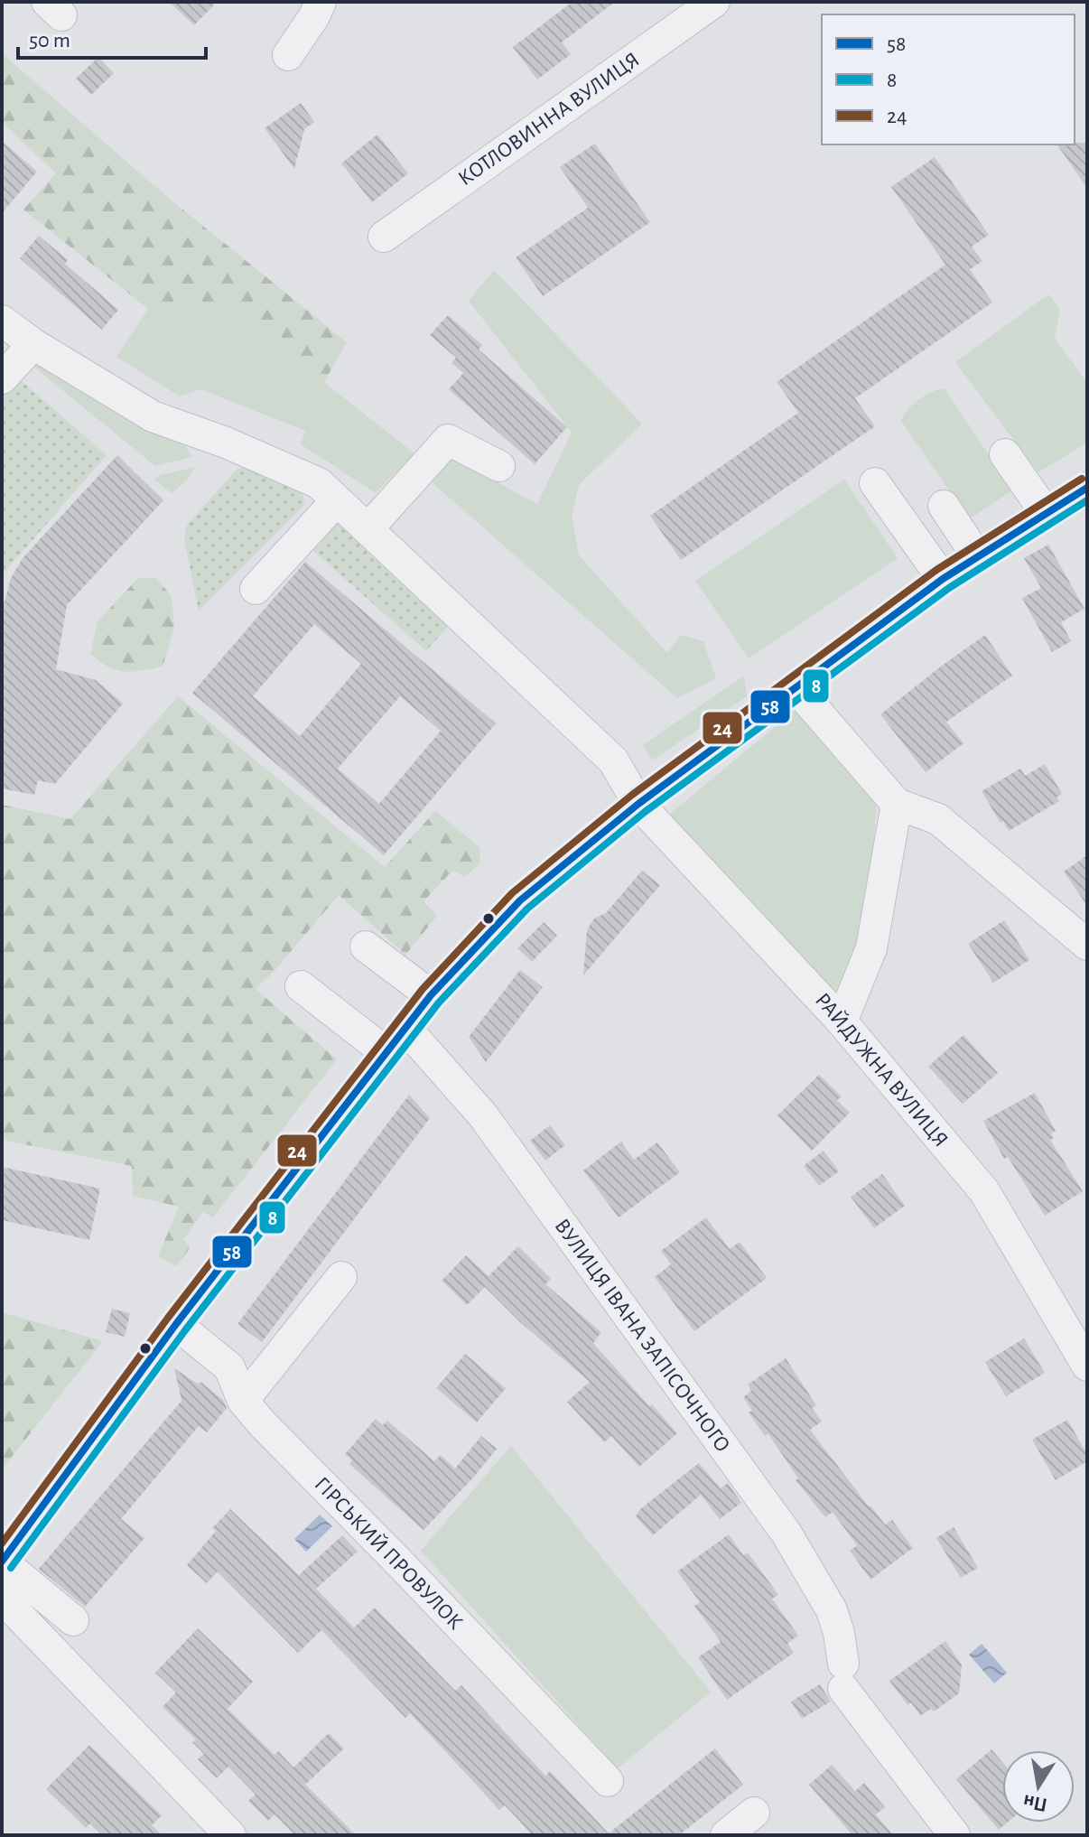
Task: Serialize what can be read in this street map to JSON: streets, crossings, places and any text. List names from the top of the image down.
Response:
{
  "streets": {
    "street": [
      "КОТЛОВИННА ВУЛИЦЯ",
      "РАЙДУЖНА ВУЛИЦЯ",
      "ВУЛИЦЯ ІВАНА ЗАПІСОЧНОГО",
      "ГІРСЬКИЙ ПРОВУЛОК"
    ]
  },
  "lines": ["transit line 24", "transit line 58", "transit line 8"],
  "legend": ["58", "8", "24"],
  "scale_bar": "50 m",
  "north": "bottom"
}
